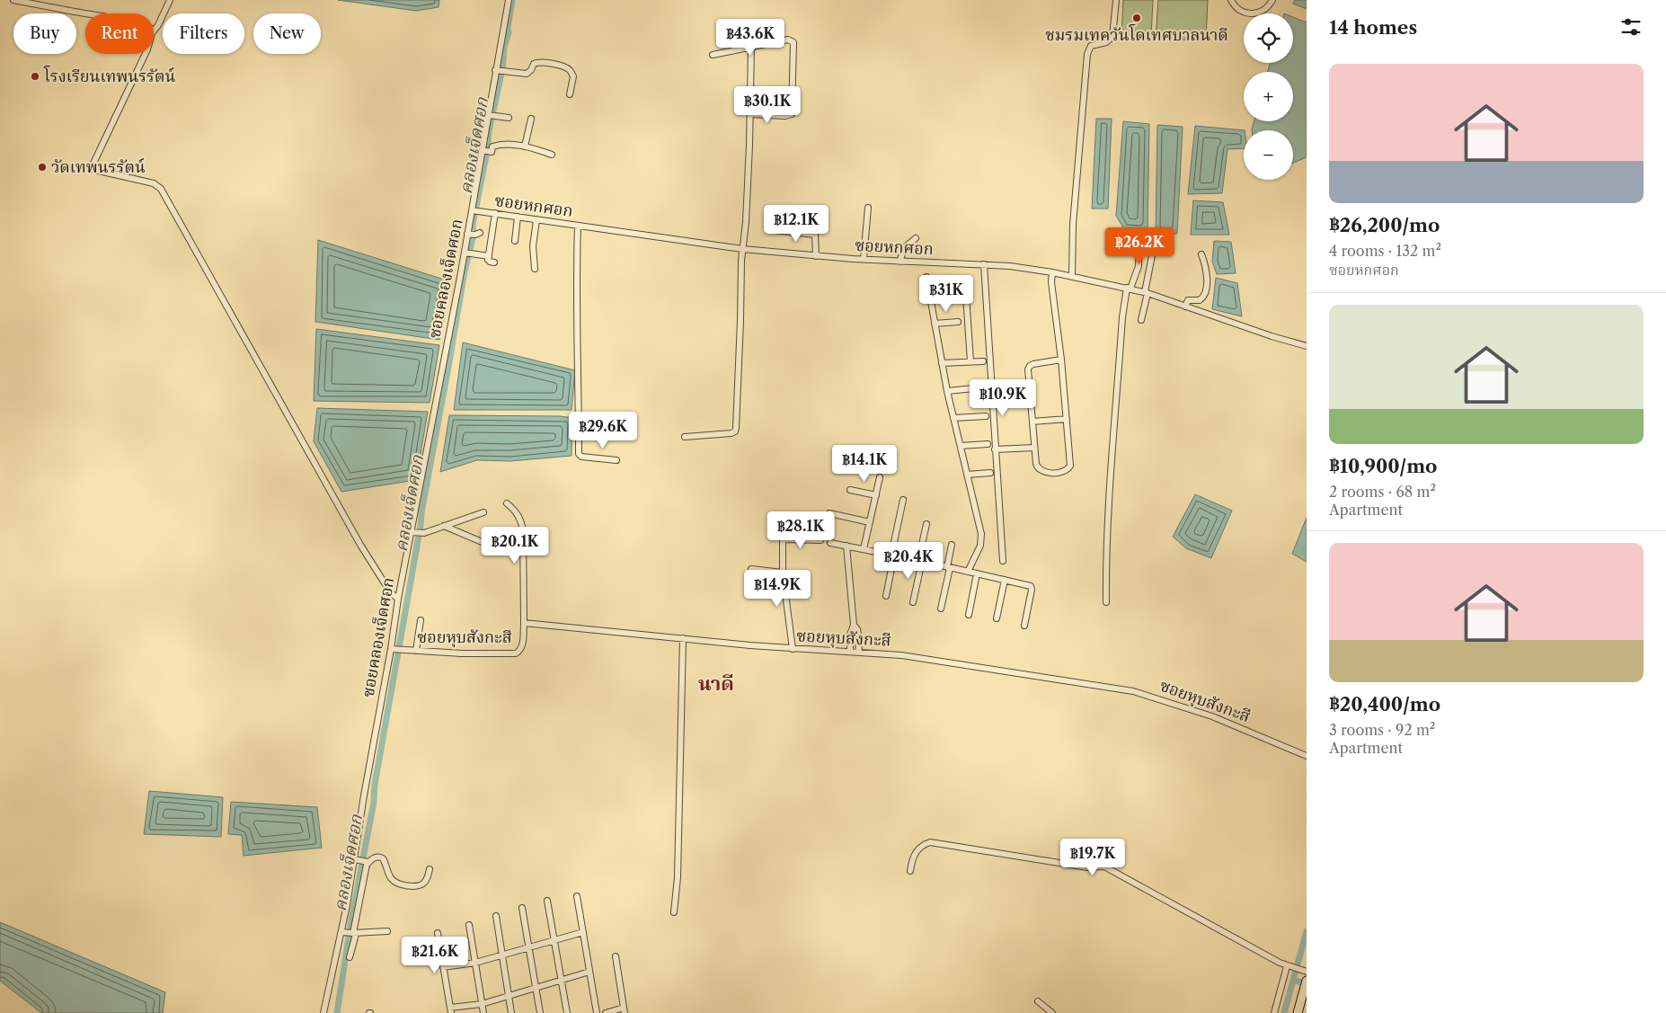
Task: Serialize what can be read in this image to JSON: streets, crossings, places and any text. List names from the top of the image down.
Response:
{
  "streets": {
    "street": ["ซอยหกศอก", "ซอยคลองเจ็ดศอก", "ซอยหุบสังกะสี"]
  },
  "crossings": [
    ["ซอยหกศอก", "ซอยคลองเจ็ดศอก"],
    ["ซอยคลองเจ็ดศอก", "ซอยหุบสังกะสี"]
  ],
  "districts": ["นาดี"],
  "water": ["คลองเจ็ดศอก"],
  "places": ["ชมรมเทควันโดเทศบาลนาดี", "โรงเรียนเทพนรรัตน์", "วัดเทพนรรัตน์"],
  "page": {
    "heading": "14 homes",
    "map_buttons": ["+", "−"],
    "chip": [
      "Buy",
      "Rent",
      "Filters",
      "New"
    ],
    "price": [
      "฿43.6K",
      "฿30.1K",
      "฿12.1K",
      "฿26.2K",
      "฿31K",
      "฿10.9K",
      "฿29.6K",
      "฿14.1K",
      "฿28.1K",
      "฿20.1K",
      "฿20.4K",
      "฿14.9K",
      "฿19.7K",
      "฿21.6K"
    ],
    "list": [
      {
        "name": "฿26,200/mo",
        "note": "4 rooms · 132 m² · ซอยหกศอก"
      },
      {
        "name": "฿10,900/mo",
        "note": "2 rooms · 68 m² · Apartment"
      },
      {
        "name": "฿20,400/mo",
        "note": "3 rooms · 92 m² · Apartment"
      }
    ]
  }
}
